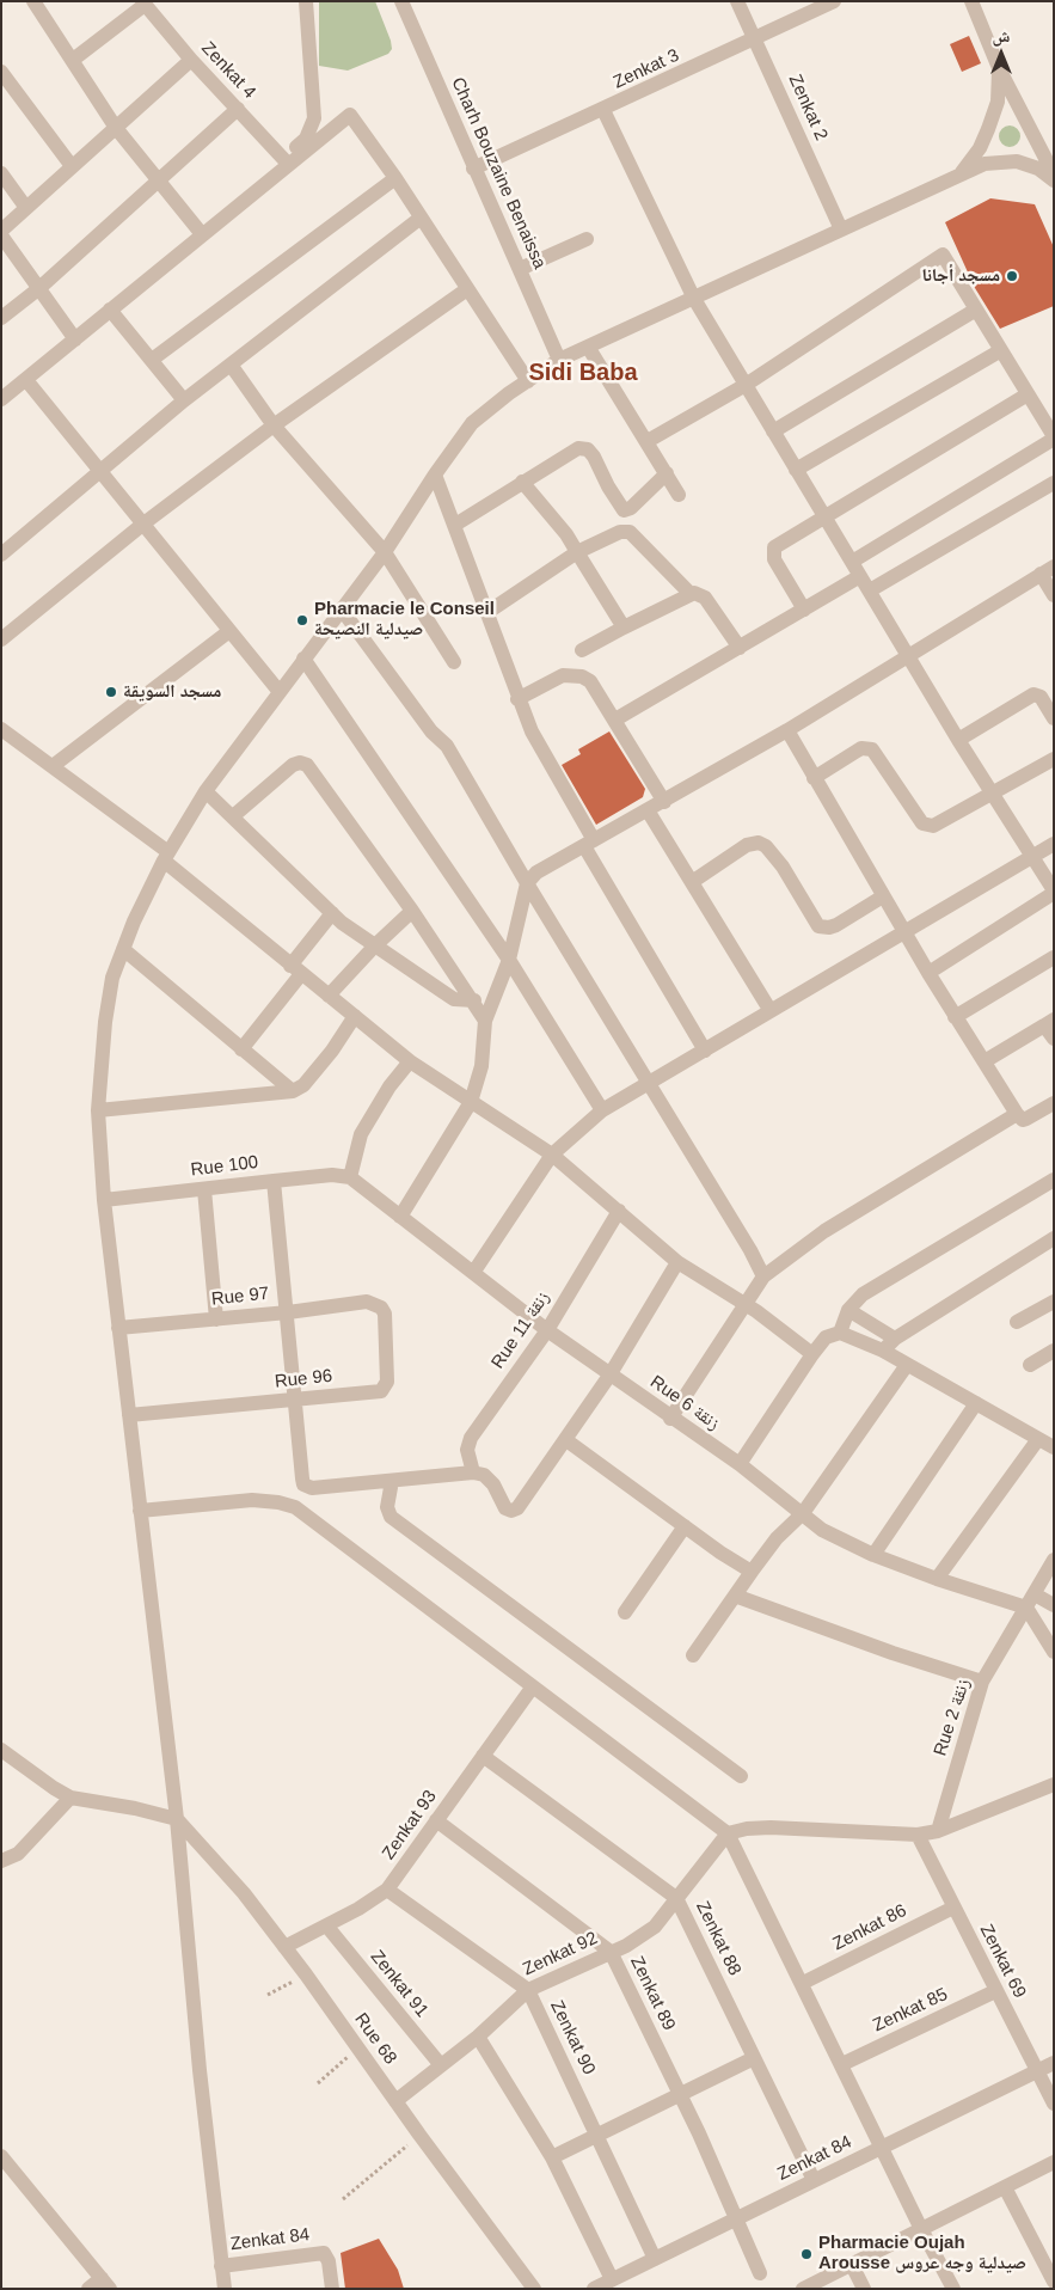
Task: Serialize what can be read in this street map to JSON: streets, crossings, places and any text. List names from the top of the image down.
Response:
{
  "streets": {
    "street": [
      "Zenkat 3",
      "Zenkat 4",
      "Zenkat 2",
      "Charh Bouzaine Benaissa",
      "Rue 100",
      "Rue 97",
      "Rue 11 زنقة",
      "Rue 96",
      "Rue 6 زنقة",
      "Rue 2 زنقة",
      "Zenkat 93",
      "Zenkat 86",
      "Zenkat 88",
      "Zenkat 92",
      "Zenkat 69",
      "Zenkat 91",
      "Zenkat 89",
      "Zenkat 85",
      "Zenkat 90",
      "Rue 68",
      "Zenkat 84"
    ]
  },
  "crossings": [
    ["Zenkat 3", "Zenkat 2"],
    ["Zenkat 3", "Charh Bouzaine Benaissa"],
    ["Rue 100", "Rue 6 زنقة"],
    ["Rue 97", "Rue 96"],
    ["Rue 11 زنقة", "Rue 6 زنقة"],
    ["Rue 6 زنقة", "Rue 2 زنقة"],
    ["Zenkat 93", "Zenkat 88"],
    ["Zenkat 93", "Zenkat 91"],
    ["Zenkat 93", "Zenkat 89"],
    ["Zenkat 93", "Zenkat 90"],
    ["Zenkat 93", "Rue 68"],
    ["Zenkat 86", "Zenkat 69"],
    ["Zenkat 88", "Zenkat 92"],
    ["Zenkat 88", "Zenkat 84"],
    ["Zenkat 92", "Zenkat 91"],
    ["Zenkat 92", "Zenkat 89"],
    ["Zenkat 92", "Zenkat 90"],
    ["Zenkat 92", "Rue 68"],
    ["Zenkat 69", "Zenkat 85"],
    ["Zenkat 69", "Zenkat 84"],
    ["Zenkat 89", "Zenkat 84"],
    ["Zenkat 90", "Zenkat 84"]
  ],
  "districts": ["Sidi Baba"],
  "places": [
    "مسجد أجانا",
    "Pharmacie le Conseil صيدلية النصيحة",
    "مسجد السويقة",
    "Pharmacie Oujah Arousse صيدلية وجه عروس"
  ],
  "north": "top"
}
